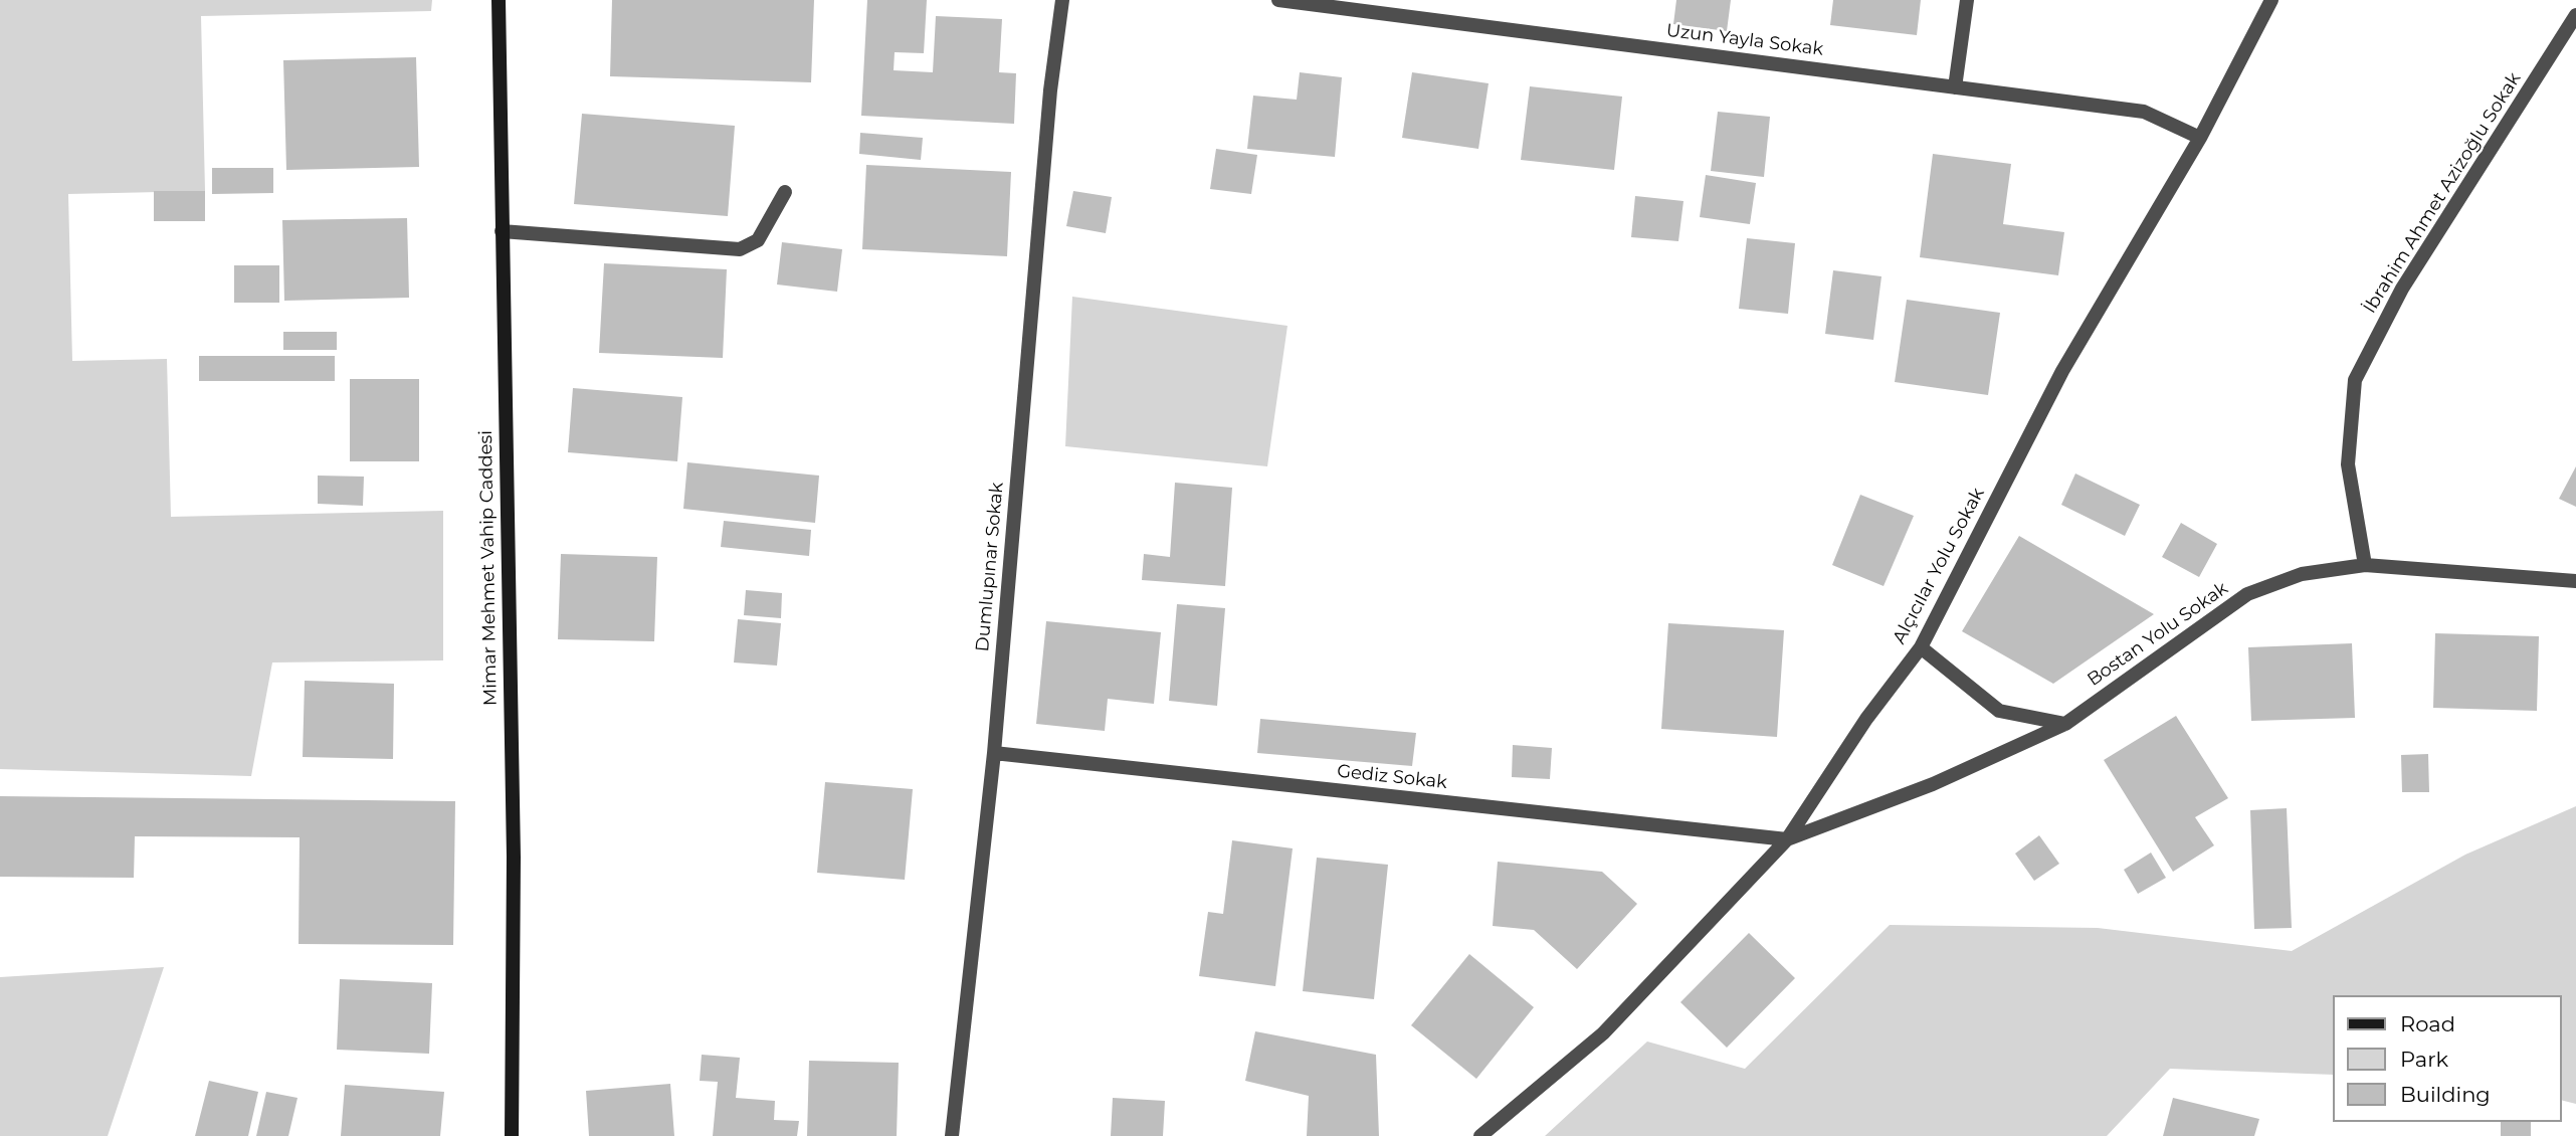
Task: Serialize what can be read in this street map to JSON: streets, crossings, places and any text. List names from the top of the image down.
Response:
{
  "streets": {
    "main road": ["Mimar Mehmet Vahip Caddesi"],
    "street": [
      "Uzun Yayla Sokak",
      "İbrahim Ahmet Azizoğlu Sokak",
      "Alçıcılar Yolu Sokak",
      "Dumlupınar Sokak",
      "Bostan Yolu Sokak",
      "Gediz Sokak"
    ]
  },
  "crossings": [
    ["Uzun Yayla Sokak", "Alçıcılar Yolu Sokak"],
    ["İbrahim Ahmet Azizoğlu Sokak", "Bostan Yolu Sokak"],
    ["Alçıcılar Yolu Sokak", "Bostan Yolu Sokak"],
    ["Alçıcılar Yolu Sokak", "Gediz Sokak"],
    ["Dumlupınar Sokak", "Gediz Sokak"],
    ["Bostan Yolu Sokak", "Gediz Sokak"]
  ],
  "legend": ["Road", "Park", "Building"]
}
